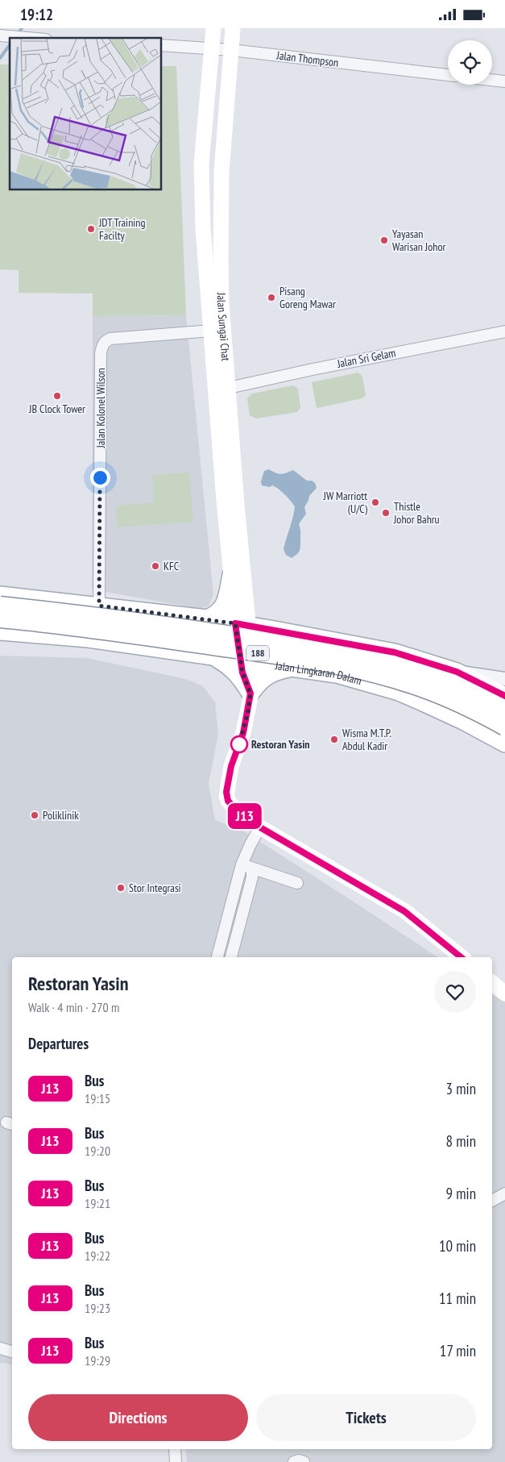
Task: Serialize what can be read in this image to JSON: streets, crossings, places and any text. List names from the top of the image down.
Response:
{
  "streets": {
    "highway": ["188", "Jalan Lingkaran Dalam"],
    "main road": ["Jalan Sungai Chat"],
    "street": ["Jalan Thompson", "Jalan Sri Gelam", "Jalan Kolonel Wilson"]
  },
  "crossings": [
    ["Jalan Thompson", "Jalan Sungai Chat"],
    ["Jalan Sungai Chat", "Jalan Sri Gelam"],
    ["Jalan Sungai Chat", "Jalan Kolonel Wilson"]
  ],
  "places": [
    "JDT Training Facilty",
    "Yayasan Warisan Johor",
    "Pisang Goreng Mawar",
    "JB Clock Tower",
    "JW Marriott (U/C)",
    "Thistle Johor Bahru",
    "KFC",
    "Wisma M.T.P. Abdul Kadir",
    "Restoran Yasin",
    "Poliklinik",
    "Stor Integrasi"
  ],
  "lines": ["bus line J13"],
  "page": {
    "status": "19:12",
    "on_map": "J13",
    "heading": [
      ["Restoran Yasin", "Walk · 4 min · 270 m"],
      "Departures"
    ],
    "list": [
      {
        "mark": "J13",
        "name": "Bus",
        "note": "19:15",
        "value": "3 min"
      },
      {
        "mark": "J13",
        "name": "Bus",
        "note": "19:20",
        "value": "8 min"
      },
      {
        "mark": "J13",
        "name": "Bus",
        "note": "19:21",
        "value": "9 min"
      },
      {
        "mark": "J13",
        "name": "Bus",
        "note": "19:22",
        "value": "10 min"
      },
      {
        "mark": "J13",
        "name": "Bus",
        "note": "19:23",
        "value": "11 min"
      },
      {
        "mark": "J13",
        "name": "Bus",
        "note": "19:29",
        "value": "17 min"
      }
    ],
    "buttons": ["Directions", "Tickets"]
  }
}
